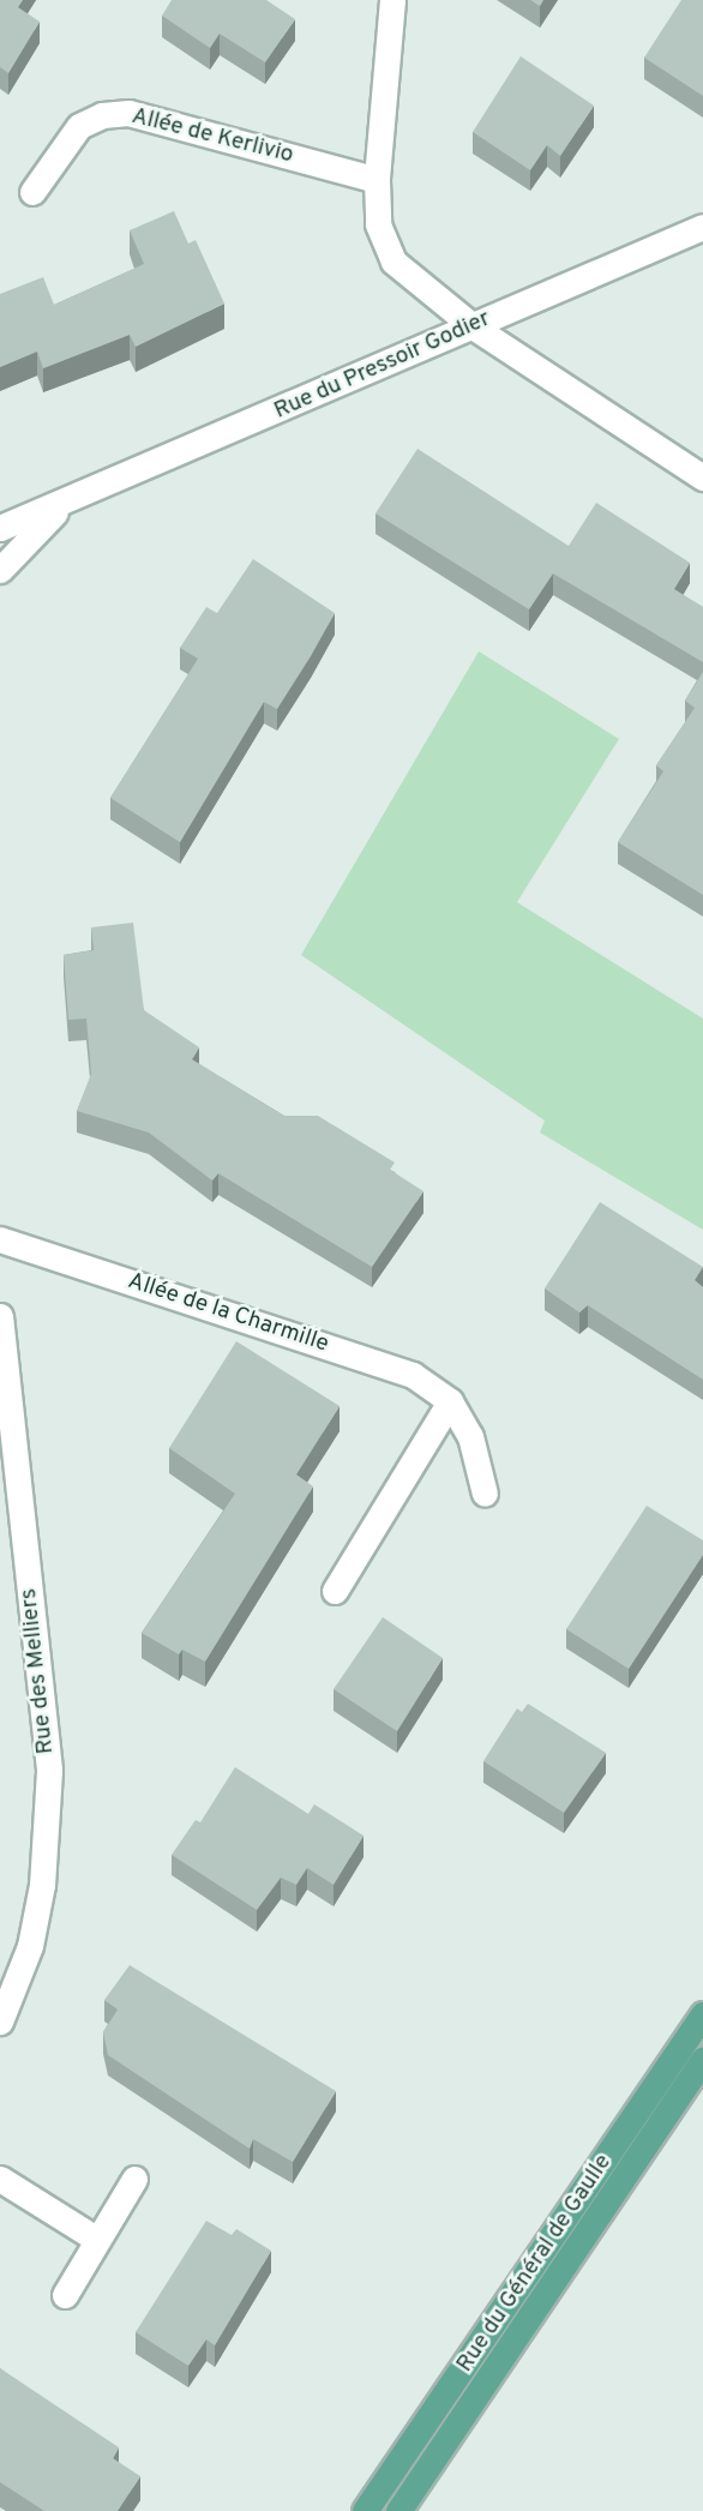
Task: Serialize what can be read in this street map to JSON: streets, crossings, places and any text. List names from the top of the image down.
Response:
{
  "streets": {
    "main road": ["Rue du Général de Gaulle"],
    "street": [
      "Allée de Kerlivio",
      "Rue du Pressoir Godier",
      "Allée de la Charmille",
      "Rue des Melliers"
    ]
  }
}
